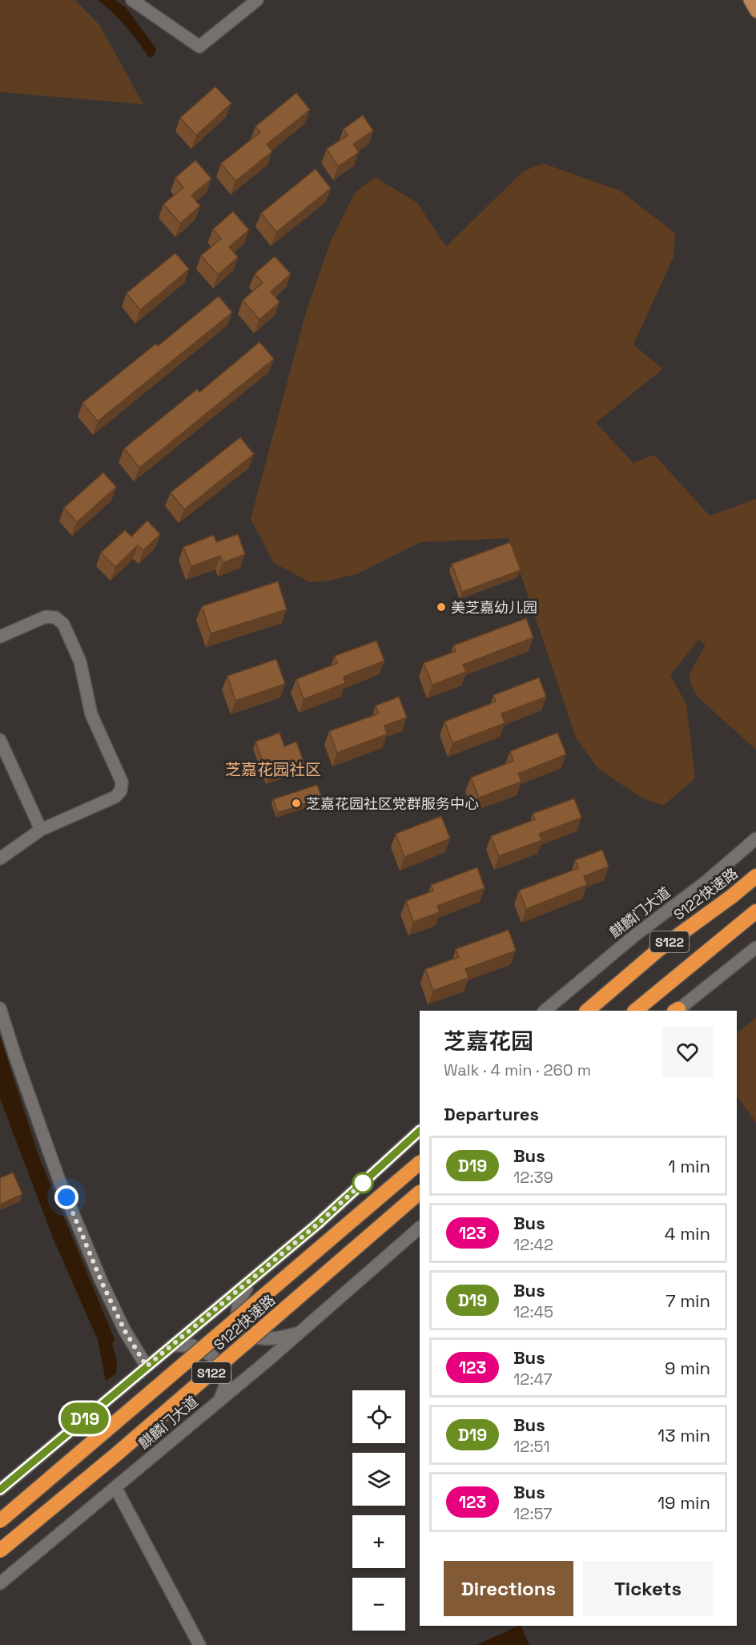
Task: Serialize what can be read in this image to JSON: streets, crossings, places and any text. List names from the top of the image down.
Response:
{
  "streets": {
    "highway": ["S122快速路", "S122"],
    "street": ["麒麟门大道"]
  },
  "districts": ["芝嘉花园社区"],
  "places": ["美芝嘉幼儿园", "芝嘉花园社区党群服务中心"],
  "lines": ["bus line D19"],
  "page": {
    "on_map": "D19",
    "heading": [
      ["芝嘉花园", "Walk · 4 min · 260 m"],
      "Departures"
    ],
    "list": [
      {
        "mark": "D19",
        "name": "Bus",
        "note": "12:39",
        "value": "1 min"
      },
      {
        "mark": "123",
        "name": "Bus",
        "note": "12:42",
        "value": "4 min"
      },
      {
        "mark": "D19",
        "name": "Bus",
        "note": "12:45",
        "value": "7 min"
      },
      {
        "mark": "123",
        "name": "Bus",
        "note": "12:47",
        "value": "9 min"
      },
      {
        "mark": "D19",
        "name": "Bus",
        "note": "12:51",
        "value": "13 min"
      },
      {
        "mark": "123",
        "name": "Bus",
        "note": "12:57",
        "value": "19 min"
      }
    ],
    "map_buttons": ["+", "−"],
    "buttons": ["Directions", "Tickets"]
  }
}
